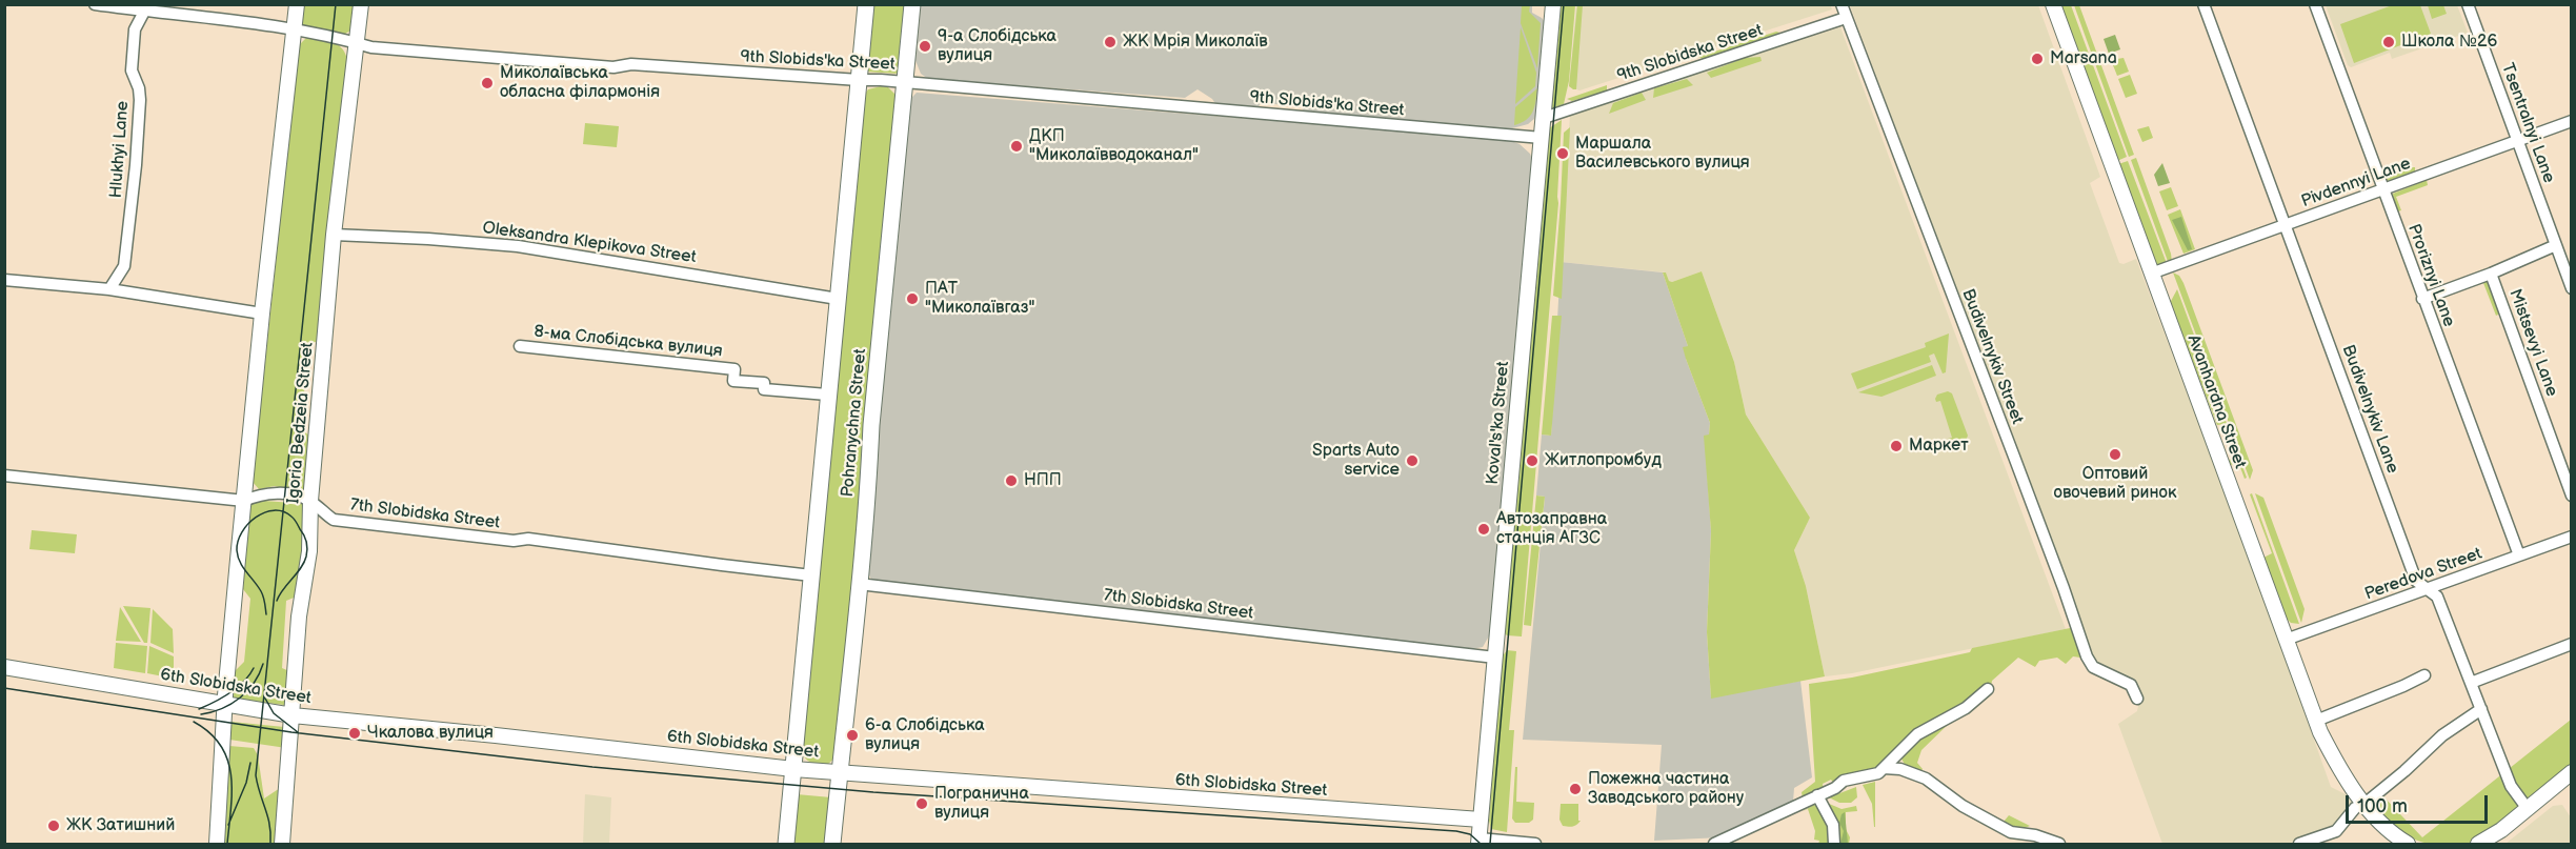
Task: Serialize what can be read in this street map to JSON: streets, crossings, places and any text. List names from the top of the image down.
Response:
{
  "streets": {
    "main road": ["Pohranychna Street"],
    "street": [
      "9th Slobidska Street",
      "9th Slobids'ka Street",
      "Tsentralnyi Lane",
      "Hlukhyi Lane",
      "Pivdennyi Lane",
      "Oleksandra Klepikova Street",
      "Proriznyi Lane",
      "8-ма Слобідська вулиця",
      "Mistsevyi Lane",
      "Budivelnykiv Street",
      "Avanhardna Street",
      "Budivelnykiv Lane",
      "Igoria Bedzeia Street",
      "Koval's'ka Street",
      "7th Slobidska Street",
      "Peredova Street",
      "6th Slobidska Street"
    ]
  },
  "crossings": [
    ["9th Slobidska Street", "Budivelnykiv Street"],
    ["9th Slobidska Street", "Koval's'ka Street"],
    ["9th Slobids'ka Street", "Hlukhyi Lane"],
    ["9th Slobids'ka Street", "Igoria Bedzeia Street"],
    ["9th Slobids'ka Street", "Pohranychna Street"],
    ["9th Slobids'ka Street", "Koval's'ka Street"],
    ["Tsentralnyi Lane", "Pivdennyi Lane"],
    ["Tsentralnyi Lane", "Mistsevyi Lane"],
    ["Pivdennyi Lane", "Proriznyi Lane"],
    ["Pivdennyi Lane", "Avanhardna Street"],
    ["Pivdennyi Lane", "Budivelnykiv Lane"],
    ["Oleksandra Klepikova Street", "Igoria Bedzeia Street"],
    ["Oleksandra Klepikova Street", "Pohranychna Street"],
    ["Proriznyi Lane", "Mistsevyi Lane"],
    ["Proriznyi Lane", "Peredova Street"],
    ["8-ма Слобідська вулиця", "Pohranychna Street"],
    ["Avanhardna Street", "Peredova Street"],
    ["Budivelnykiv Lane", "Peredova Street"],
    ["Igoria Bedzeia Street", "7th Slobidska Street"],
    ["Igoria Bedzeia Street", "6th Slobidska Street"],
    ["Pohranychna Street", "7th Slobidska Street"],
    ["Pohranychna Street", "6th Slobidska Street"],
    ["Koval's'ka Street", "7th Slobidska Street"],
    ["Koval's'ka Street", "6th Slobidska Street"]
  ],
  "places": [
    "ЖК Мрія Миколаїв",
    "Школа №26",
    "9-а Слобідська вулиця",
    "Marsana",
    "Миколаївська обласна філармонія",
    "ДКП \"Миколаївводоканал\"",
    "Маршала Василевського вулиця",
    "ПАТ \"Миколаївгаз\"",
    "Маркет",
    "Оптовий овочевий ринок",
    "Sparts Auto service",
    "Житлопромбуд",
    "НПП",
    "Автозаправна станція АГЗС",
    "Чкалова вулиця",
    "6-а Слобідська вулиця",
    "Пожежна частина Заводського району",
    "Погранична вулиця",
    "ЖК Затишний"
  ],
  "scale_bar": "100 m"
}
